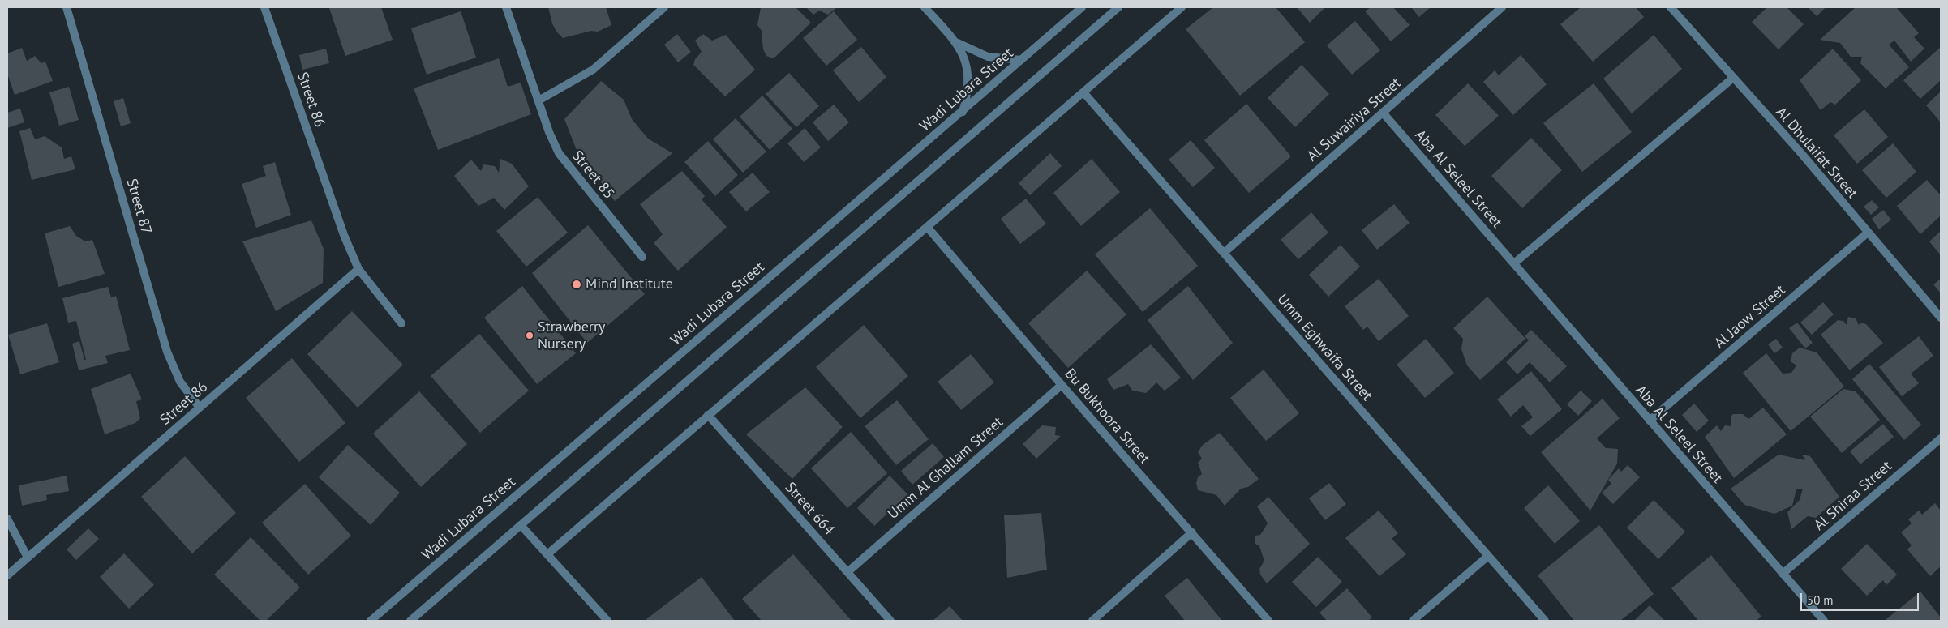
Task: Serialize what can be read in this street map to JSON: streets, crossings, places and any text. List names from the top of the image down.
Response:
{
  "streets": {
    "street": [
      "Wadi Lubara Street",
      "Street 86",
      "Al Suwairiya Street",
      "Al Dhulaifat Street",
      "Street 85",
      "Aba Al Seleel Street",
      "Street 87",
      "Al Jaow Street",
      "Umm Eghwaifa Street",
      "Bu Bukhoora Street",
      "Umm Al Ghallam Street",
      "Al Shiraa Street",
      "Street 664"
    ]
  },
  "crossings": [
    ["Street 86", "Street 87"],
    ["Al Suwairiya Street", "Aba Al Seleel Street"],
    ["Al Suwairiya Street", "Umm Eghwaifa Street"],
    ["Al Dhulaifat Street", "Al Jaow Street"],
    ["Aba Al Seleel Street", "Al Jaow Street"],
    ["Aba Al Seleel Street", "Al Shiraa Street"],
    ["Bu Bukhoora Street", "Umm Al Ghallam Street"],
    ["Umm Al Ghallam Street", "Street 664"]
  ],
  "places": ["Mind Institute", "Strawberry Nursery"],
  "scale_bar": "50 m"
}
